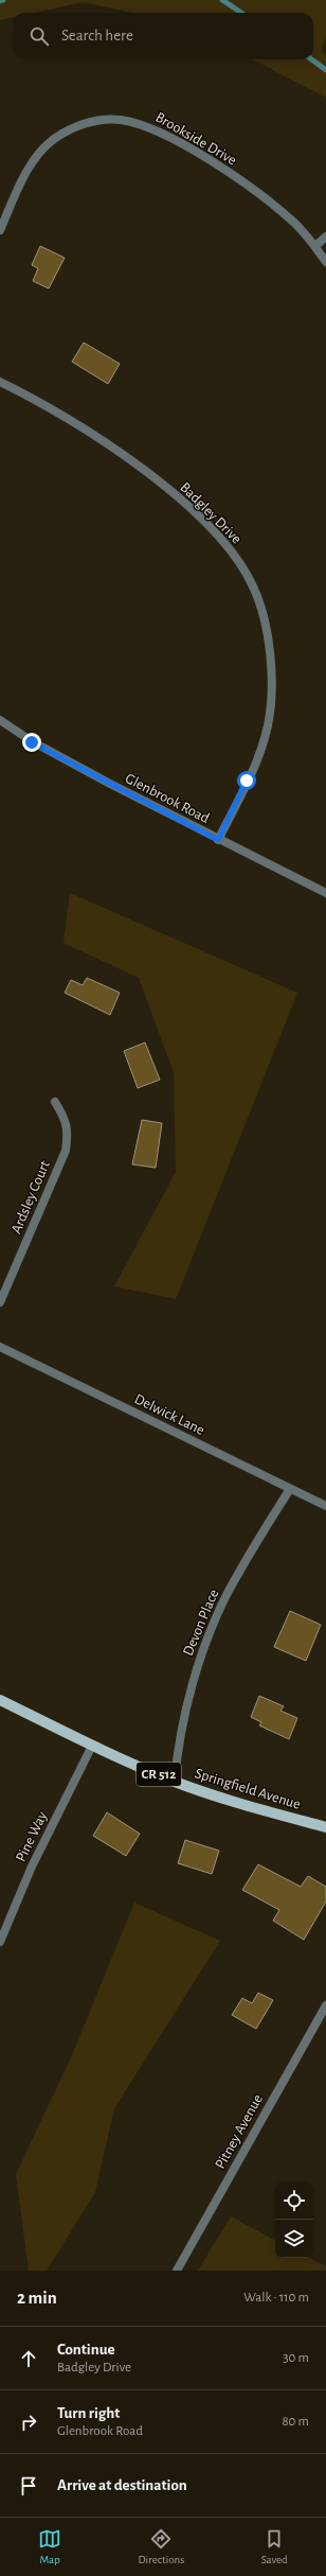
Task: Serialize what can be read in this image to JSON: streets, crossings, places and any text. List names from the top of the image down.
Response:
{
  "streets": {
    "main road": ["CR 512", "Springfield Avenue"],
    "street": [
      "Brookside Drive",
      "Badgley Drive",
      "Glenbrook Road",
      "Ardsley Court",
      "Delwick Lane",
      "Devon Place",
      "Pine Way",
      "Pitney Avenue"
    ]
  },
  "crossings": [
    ["Badgley Drive", "Glenbrook Road"],
    ["Delwick Lane", "Devon Place"],
    ["Devon Place", "Springfield Avenue"],
    ["Springfield Avenue", "Pine Way"]
  ],
  "page": {
    "search": "Search here",
    "heading": ["2 min", "Walk · 110 m"],
    "list": [
      ["Continue", "Badgley Drive", "30 m"],
      ["Turn right", "Glenbrook Road", "80 m"],
      "Arrive at destination"
    ],
    "nav": ["Map", "Directions", "Saved"]
  }
}
